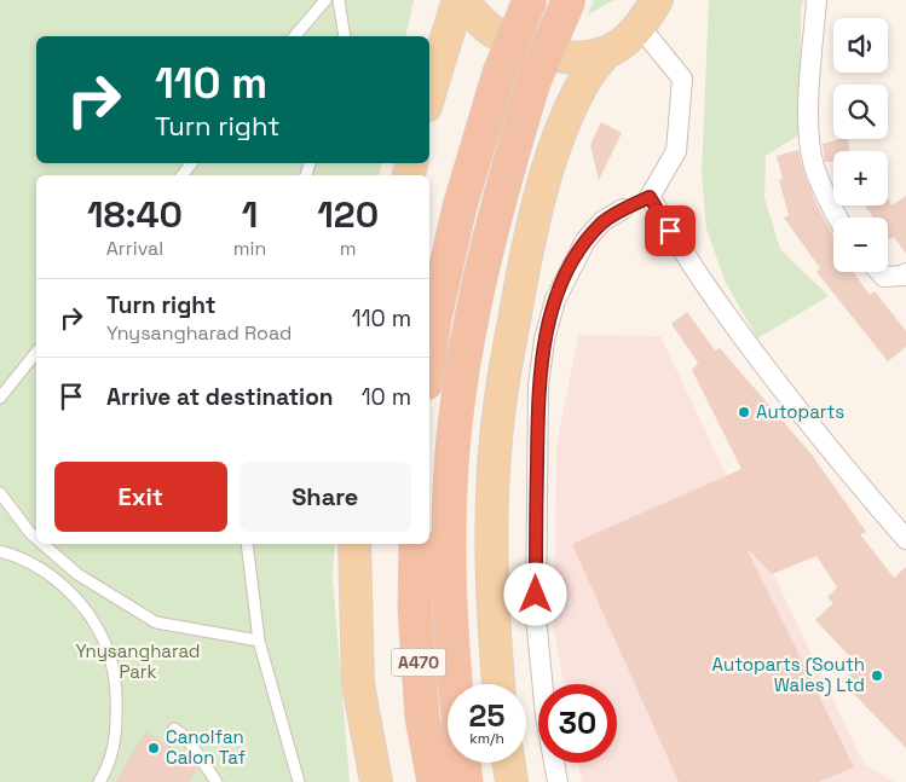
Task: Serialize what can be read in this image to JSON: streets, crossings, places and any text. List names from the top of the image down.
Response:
{
  "streets": {
    "highway": ["A470"]
  },
  "parks": ["Ynysangharad Park"],
  "places": ["Autoparts", "Autoparts (South Wales) Ltd", "Canolfan Calon Taf"],
  "page": {
    "map_buttons": ["+", "−"],
    "turn": ["110 m", "Turn right"],
    "eta": [
      "18:40",
      "Arrival",
      "1",
      "min",
      "120",
      "m"
    ],
    "list": [
      {
        "name": "Turn right",
        "note": "Ynysangharad Road",
        "value": "110 m"
      },
      {
        "name": "Arrive at destination",
        "value": "10 m"
      }
    ],
    "buttons": ["Exit", "Share"],
    "speed": "25 km/h",
    "limit": "30"
  }
}
